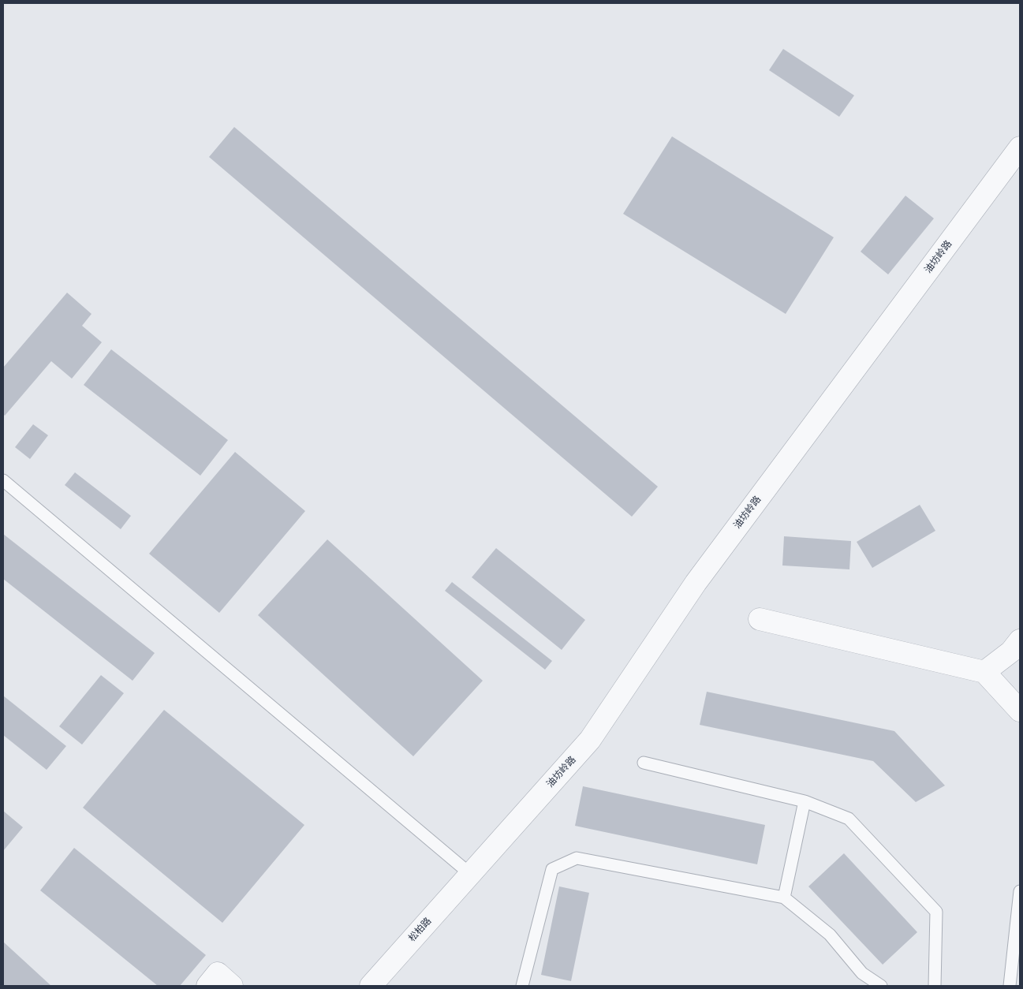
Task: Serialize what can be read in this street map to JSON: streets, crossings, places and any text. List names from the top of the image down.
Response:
{
  "streets": {
    "street": ["油坊岭路", "松柏路"]
  },
  "crossings": [
    ["油坊岭路", "松柏路"]
  ]
}
